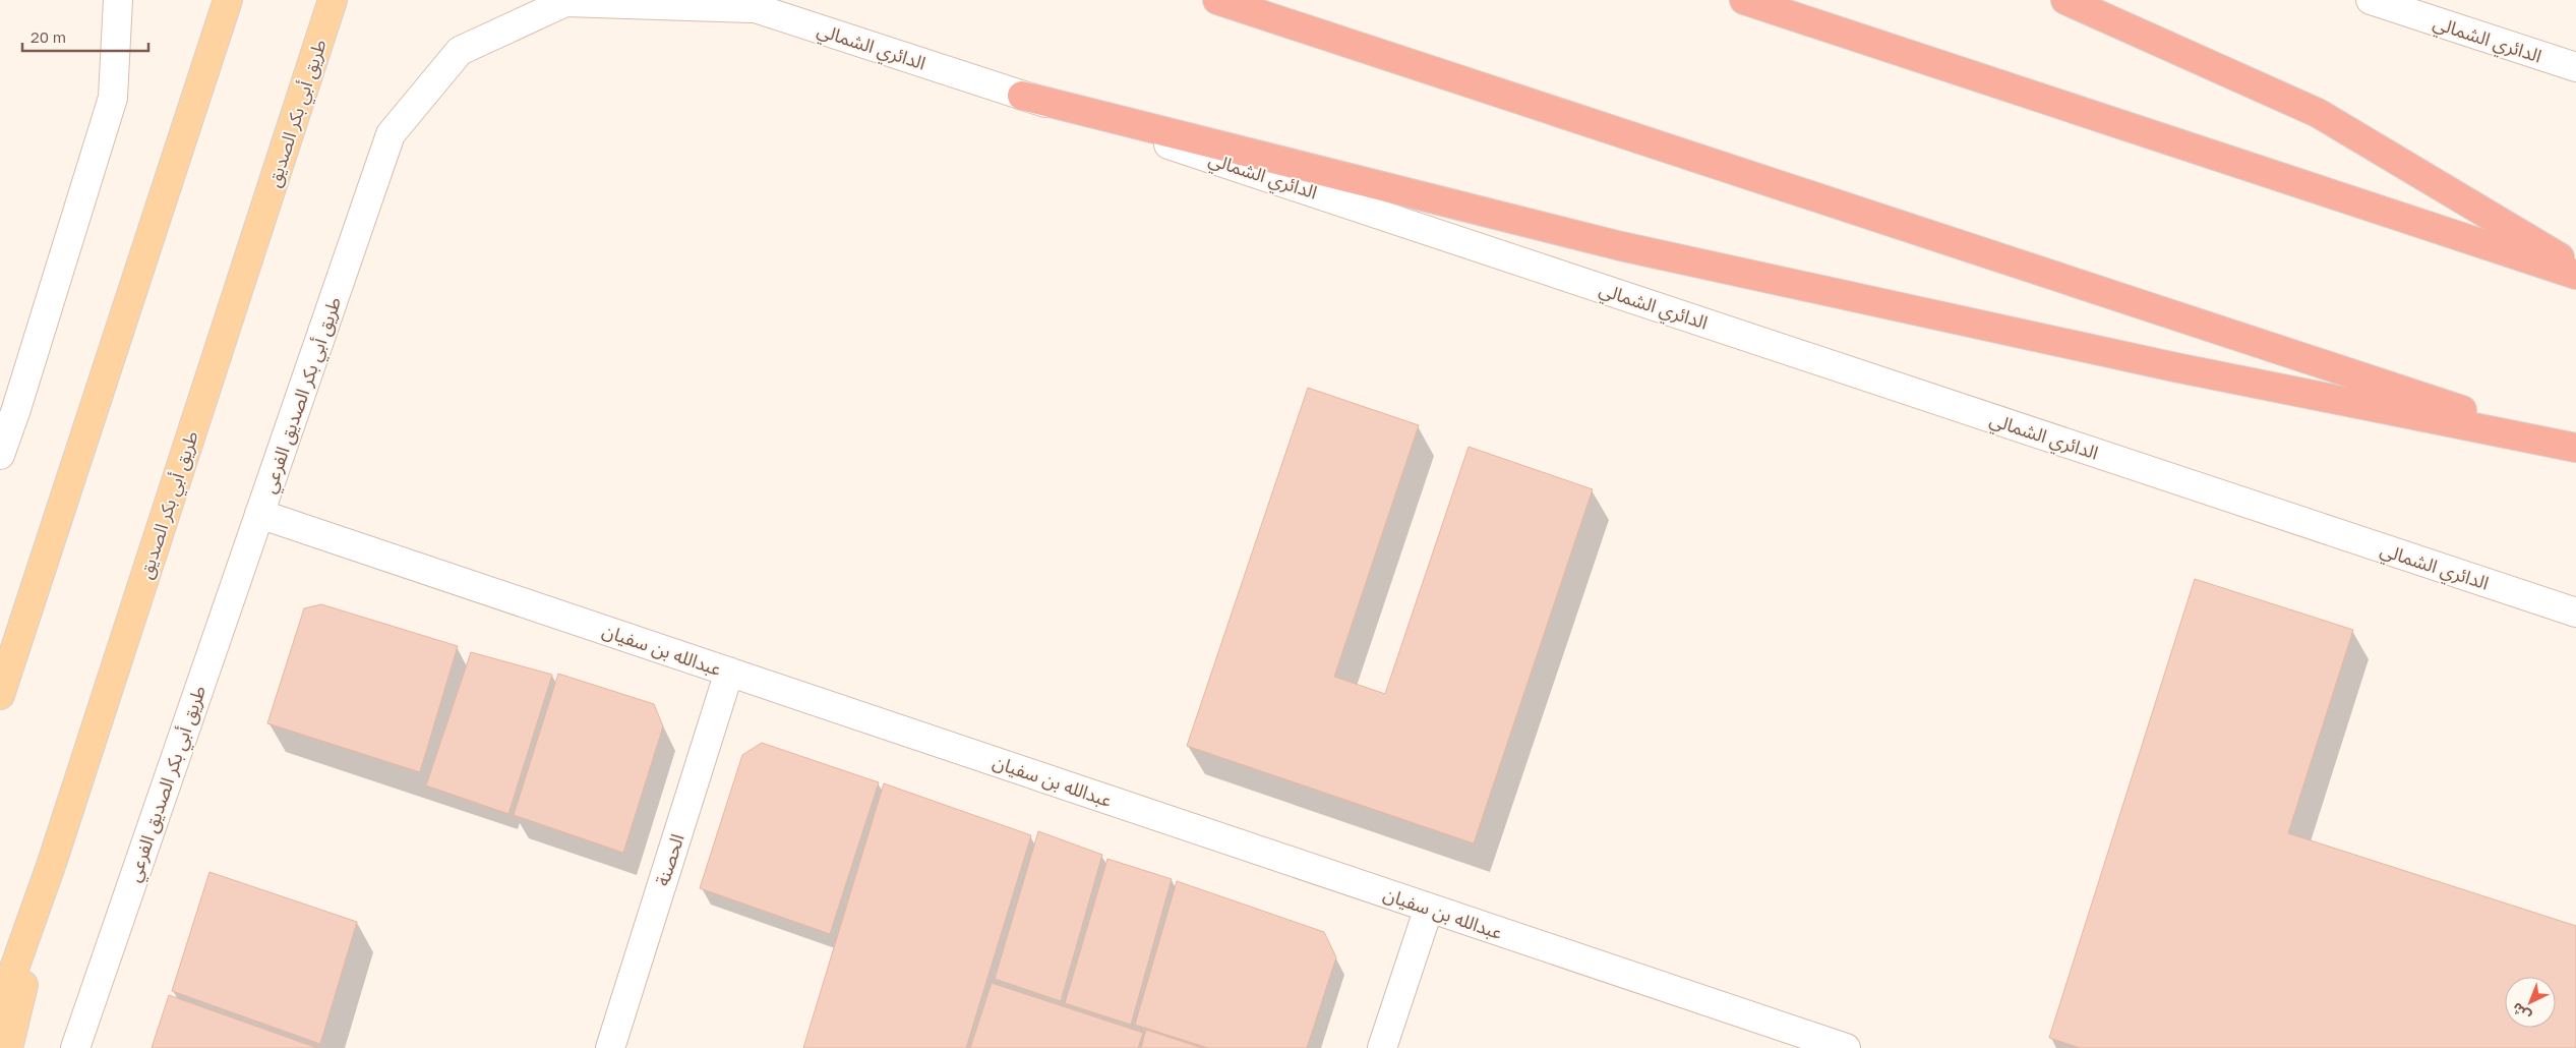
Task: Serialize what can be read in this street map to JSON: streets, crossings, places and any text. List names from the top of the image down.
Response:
{
  "streets": {
    "main road": ["طريق أبي بكر الصديق"],
    "street": [
      "الدائري الشمالي",
      "طريق أبي بكر الصديق الفرعي",
      "عبدالله بن سفيان",
      "الحصنة"
    ]
  },
  "crossings": [
    ["الدائري الشمالي", "طريق أبي بكر الصديق الفرعي"],
    ["طريق أبي بكر الصديق الفرعي", "عبدالله بن سفيان"],
    ["عبدالله بن سفيان", "الحصنة"]
  ],
  "scale_bar": "20 m",
  "north": "bottom left"
}
